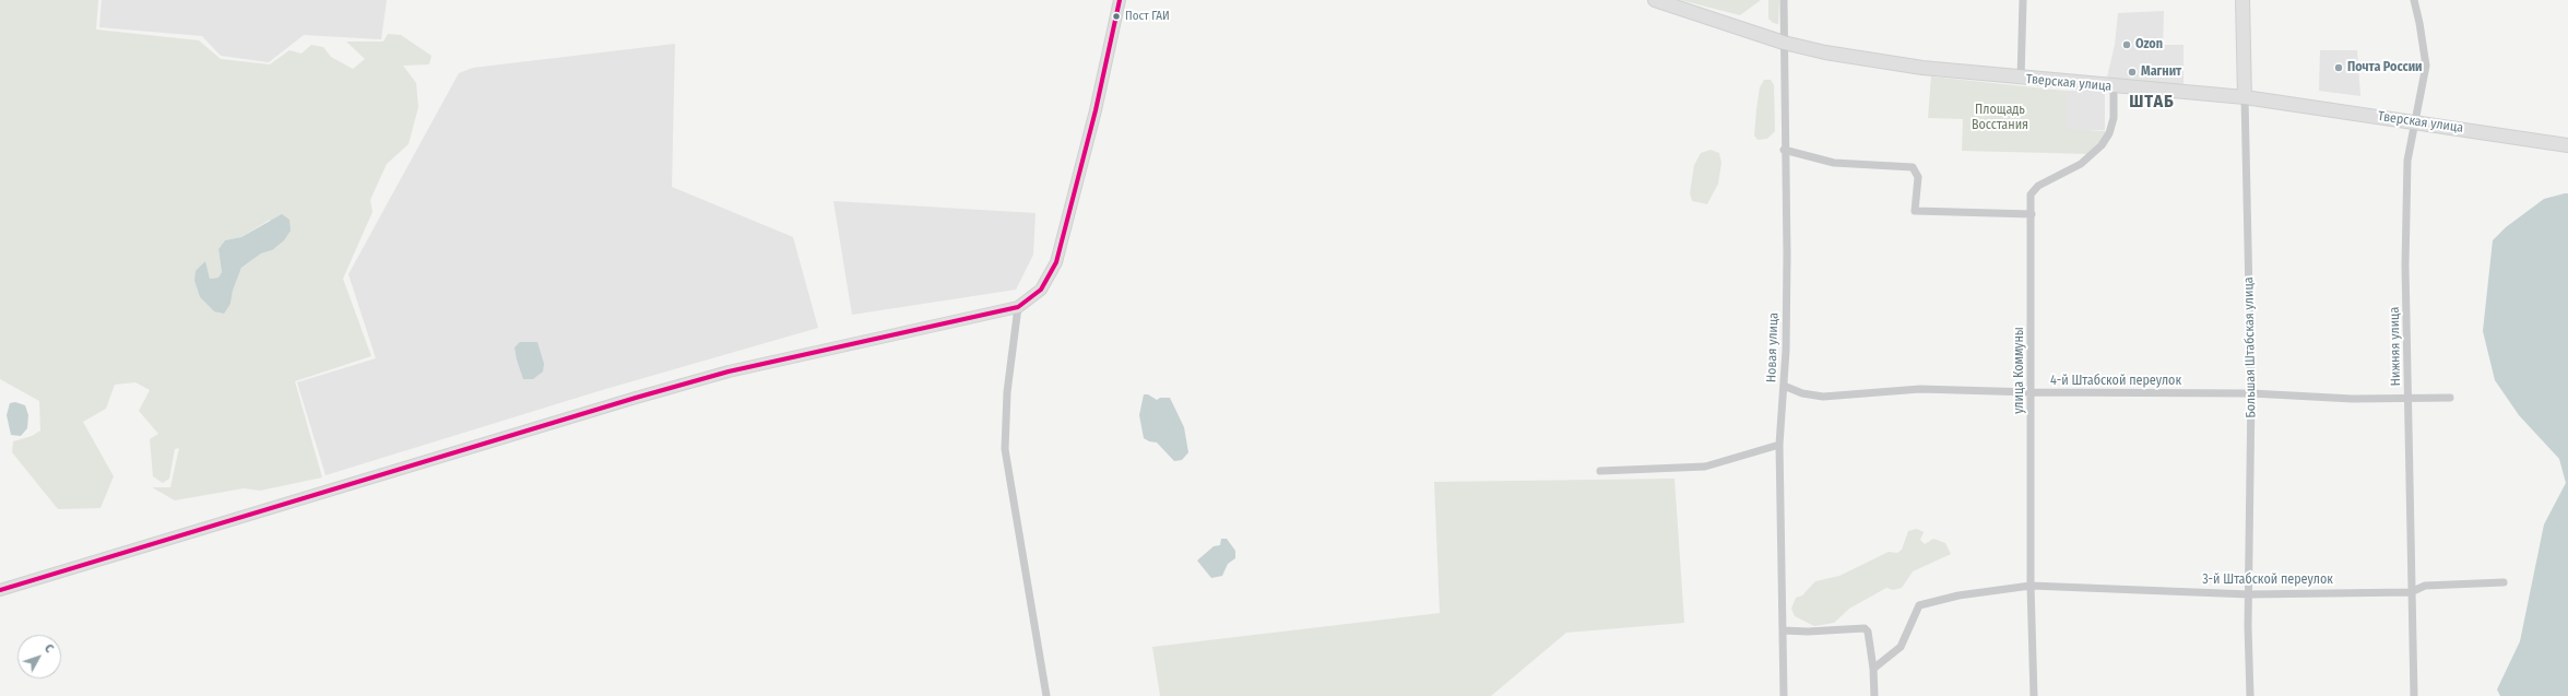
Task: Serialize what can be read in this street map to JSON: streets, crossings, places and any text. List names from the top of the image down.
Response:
{
  "streets": {
    "main road": ["Тверская улица", "Большая Штабская улица"],
    "street": [
      "Нижняя улица",
      "Новая улица",
      "улица Коммуны",
      "4-й Штабской переулок",
      "3-й Штабской переулок"
    ]
  },
  "crossings": [
    ["Тверская улица", "Нижняя улица"],
    ["Тверская улица", "Новая улица"],
    ["Тверская улица", "Большая Штабская улица"],
    ["Тверская улица", "улица Коммуны"],
    ["Нижняя улица", "4-й Штабской переулок"],
    ["Нижняя улица", "3-й Штабской переулок"],
    ["Новая улица", "4-й Штабской переулок"],
    ["Большая Штабская улица", "4-й Штабской переулок"],
    ["Большая Штабская улица", "3-й Штабской переулок"],
    ["улица Коммуны", "4-й Штабской переулок"],
    ["улица Коммуны", "3-й Штабской переулок"]
  ],
  "districts": ["ШТАБ"],
  "parks": ["Площадь Восстания"],
  "places": [
    "Пост ГАИ",
    "Ozon",
    "Почта России",
    "Магнит"
  ],
  "north": "top right"
}
